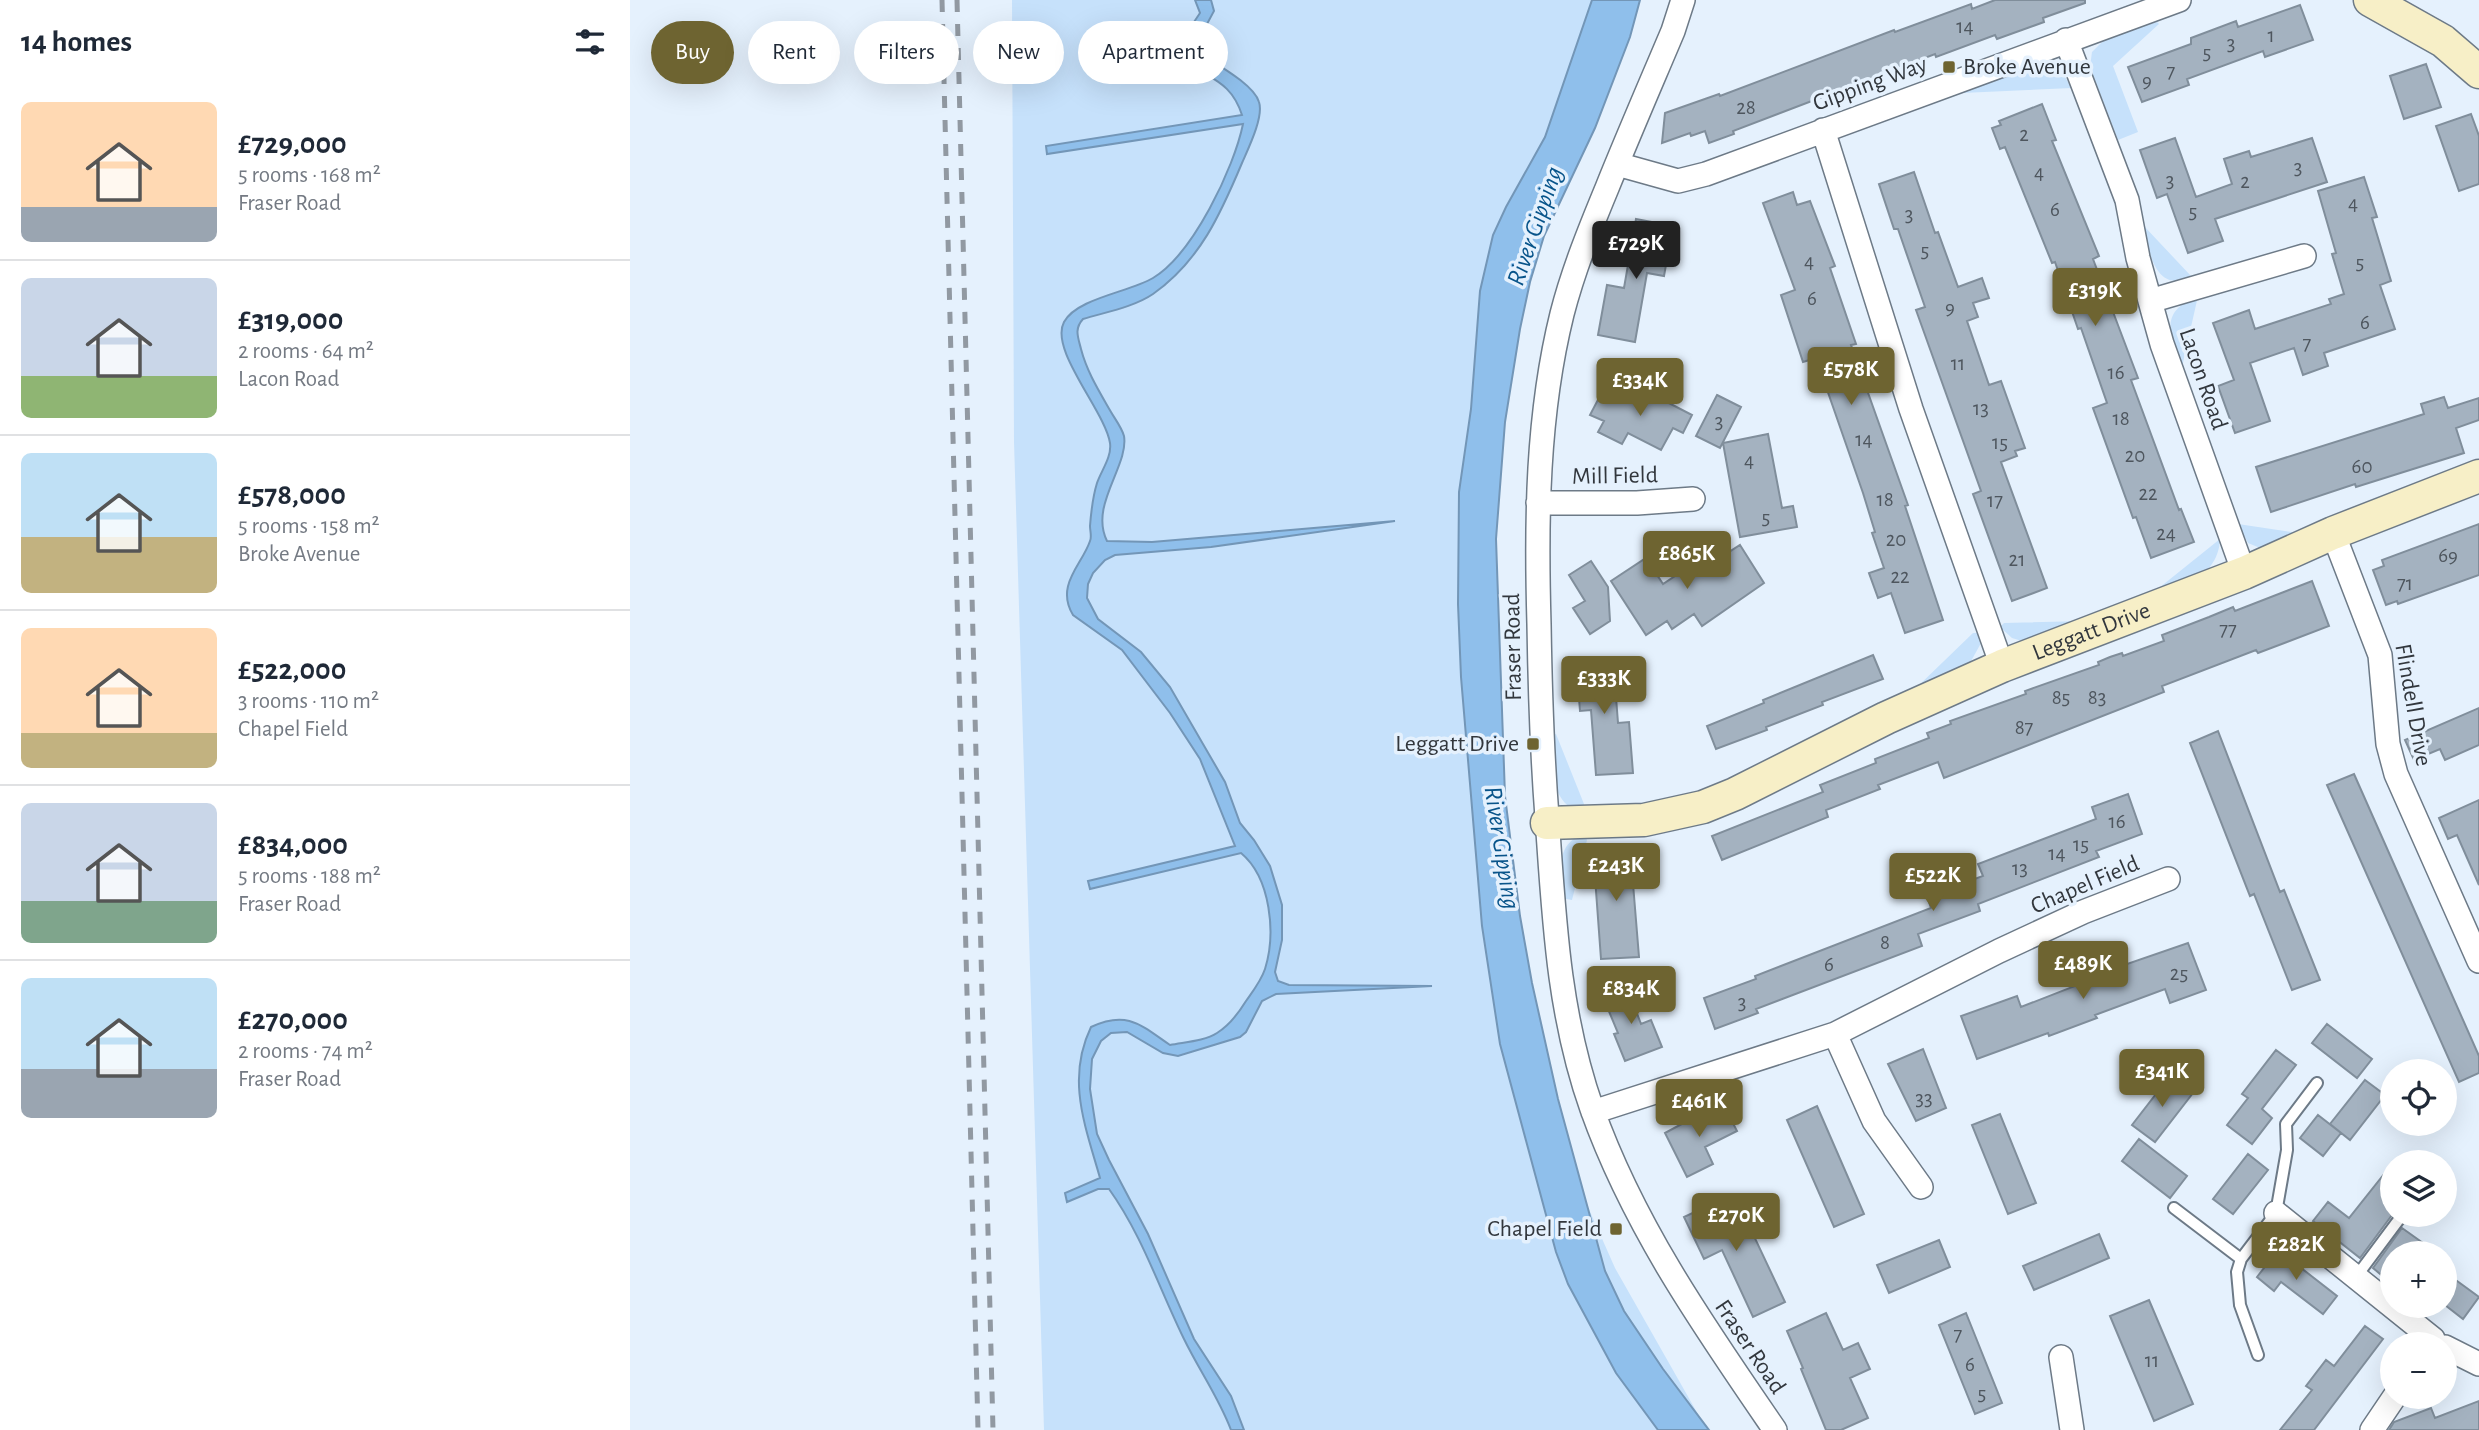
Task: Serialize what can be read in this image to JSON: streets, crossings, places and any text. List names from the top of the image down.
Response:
{
  "streets": {
    "street": [
      "Gipping Way",
      "Lacon Road",
      "Mill Field",
      "Leggatt Drive",
      "Fraser Road",
      "Flindell Drive",
      "Chapel Field"
    ]
  },
  "crossings": [
    ["Gipping Way", "Lacon Road"],
    ["Gipping Way", "Fraser Road"],
    ["Lacon Road", "Leggatt Drive"],
    ["Mill Field", "Fraser Road"],
    ["Leggatt Drive", "Fraser Road"],
    ["Leggatt Drive", "Flindell Drive"],
    ["Fraser Road", "Chapel Field"]
  ],
  "water": ["River Gipping"],
  "places": {
    "transit": ["Broke Avenue", "Leggatt Drive", "Chapel Field"]
  },
  "house_numbers": [
    "14",
    "1",
    "3",
    "5",
    "7",
    "9",
    "28",
    "2",
    "3",
    "4",
    "3",
    "2",
    "4",
    "6",
    "5",
    "3",
    "5",
    "4",
    "5",
    "6",
    "9",
    "6",
    "7",
    "11",
    "16",
    "13",
    "18",
    "3",
    "14",
    "15",
    "20",
    "4",
    "60",
    "22",
    "18",
    "17",
    "5",
    "24",
    "20",
    "69",
    "21",
    "22",
    "71",
    "77",
    "85",
    "83",
    "87",
    "16",
    "15",
    "14",
    "13",
    "8",
    "6",
    "25",
    "3",
    "33",
    "7",
    "11",
    "6",
    "5"
  ],
  "page": {
    "heading": "14 homes",
    "chip": [
      "Buy",
      "Rent",
      "Filters",
      "New",
      "Apartment"
    ],
    "list": [
      {
        "name": "£729,000",
        "note": "5 rooms · 168 m² · Fraser Road"
      },
      {
        "name": "£319,000",
        "note": "2 rooms · 64 m² · Lacon Road"
      },
      {
        "name": "£578,000",
        "note": "5 rooms · 158 m² · Broke Avenue"
      },
      {
        "name": "£522,000",
        "note": "3 rooms · 110 m² · Chapel Field"
      },
      {
        "name": "£834,000",
        "note": "5 rooms · 188 m² · Fraser Road"
      },
      {
        "name": "£270,000",
        "note": "2 rooms · 74 m² · Fraser Road"
      }
    ],
    "price": [
      "£729K",
      "£319K",
      "£578K",
      "£334K",
      "£865K",
      "£333K",
      "£243K",
      "£522K",
      "£489K",
      "£834K",
      "£341K",
      "£461K",
      "£270K",
      "£282K"
    ],
    "map_buttons": ["+", "−"]
  }
}
